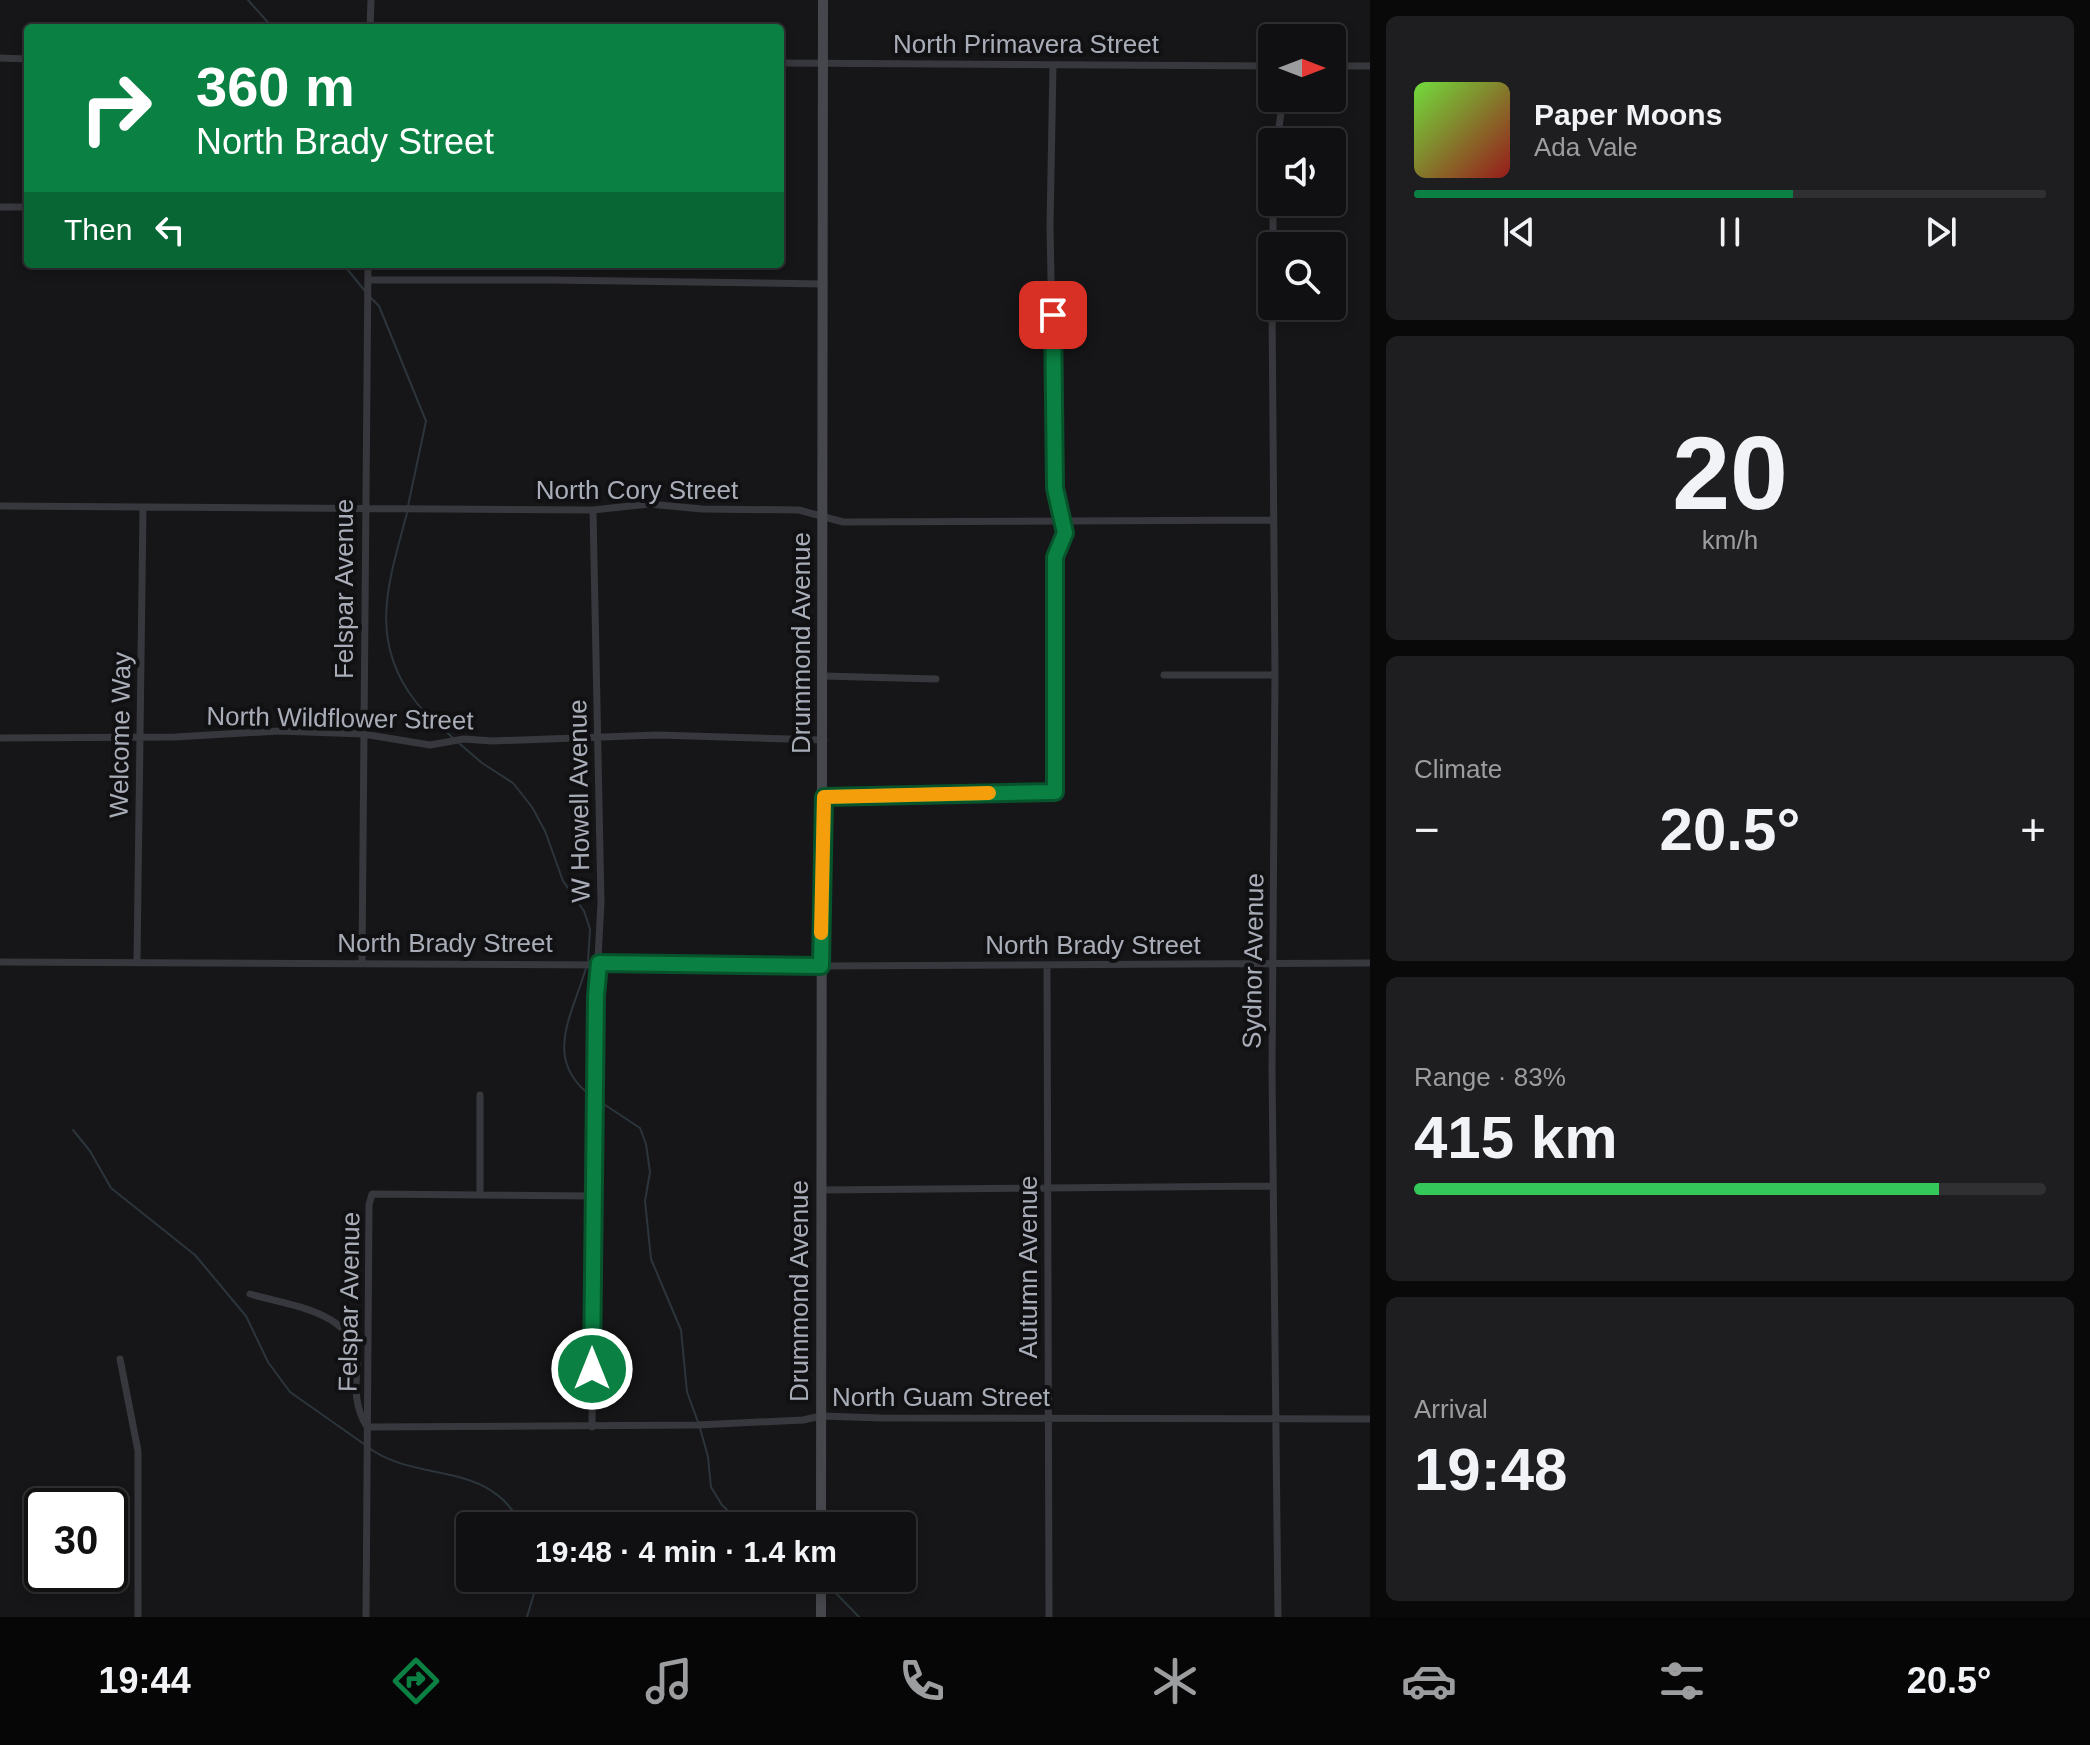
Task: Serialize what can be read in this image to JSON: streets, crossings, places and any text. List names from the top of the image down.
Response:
{
  "streets": {
    "street": [
      "North Primavera Street",
      "North Cory Street",
      "Felspar Avenue",
      "Drummond Avenue",
      "North Wildflower Street",
      "Welcome Way",
      "W Howell Avenue",
      "North Brady Street",
      "Sydnor Avenue",
      "Autumn Avenue",
      "North Guam Street"
    ]
  },
  "crossings": [
    ["North Primavera Street", "Drummond Avenue"],
    ["North Cory Street", "Felspar Avenue"],
    ["North Cory Street", "Drummond Avenue"],
    ["North Cory Street", "Welcome Way"],
    ["North Cory Street", "W Howell Avenue"],
    ["North Cory Street", "Sydnor Avenue"],
    ["Felspar Avenue", "North Wildflower Street"],
    ["Felspar Avenue", "North Brady Street"],
    ["Felspar Avenue", "North Guam Street"],
    ["Drummond Avenue", "North Wildflower Street"],
    ["Drummond Avenue", "North Brady Street"],
    ["Drummond Avenue", "North Guam Street"],
    ["North Wildflower Street", "Welcome Way"],
    ["North Wildflower Street", "W Howell Avenue"],
    ["Welcome Way", "North Brady Street"],
    ["W Howell Avenue", "North Brady Street"],
    ["W Howell Avenue", "North Guam Street"],
    ["North Brady Street", "Sydnor Avenue"],
    ["North Brady Street", "Autumn Avenue"],
    ["Sydnor Avenue", "North Guam Street"],
    ["Autumn Avenue", "North Guam Street"]
  ],
  "north": "right",
  "page": {
    "turn": ["360 m", "North Brady Street"],
    "song": ["Paper Moons", "Ada Vale"],
    "then": "Then",
    "tile": [
      ["20", "km/h"],
      "Climate",
      ["Range · 83%", "415 km"],
      ["Arrival", "19:48"]
    ],
    "heat": ["−", "20.5°", "+"],
    "limit": "30",
    "trip": "19:48 · 4 min · 1.4 km",
    "tabs": ["19:44", "20.5°"]
  }
}
